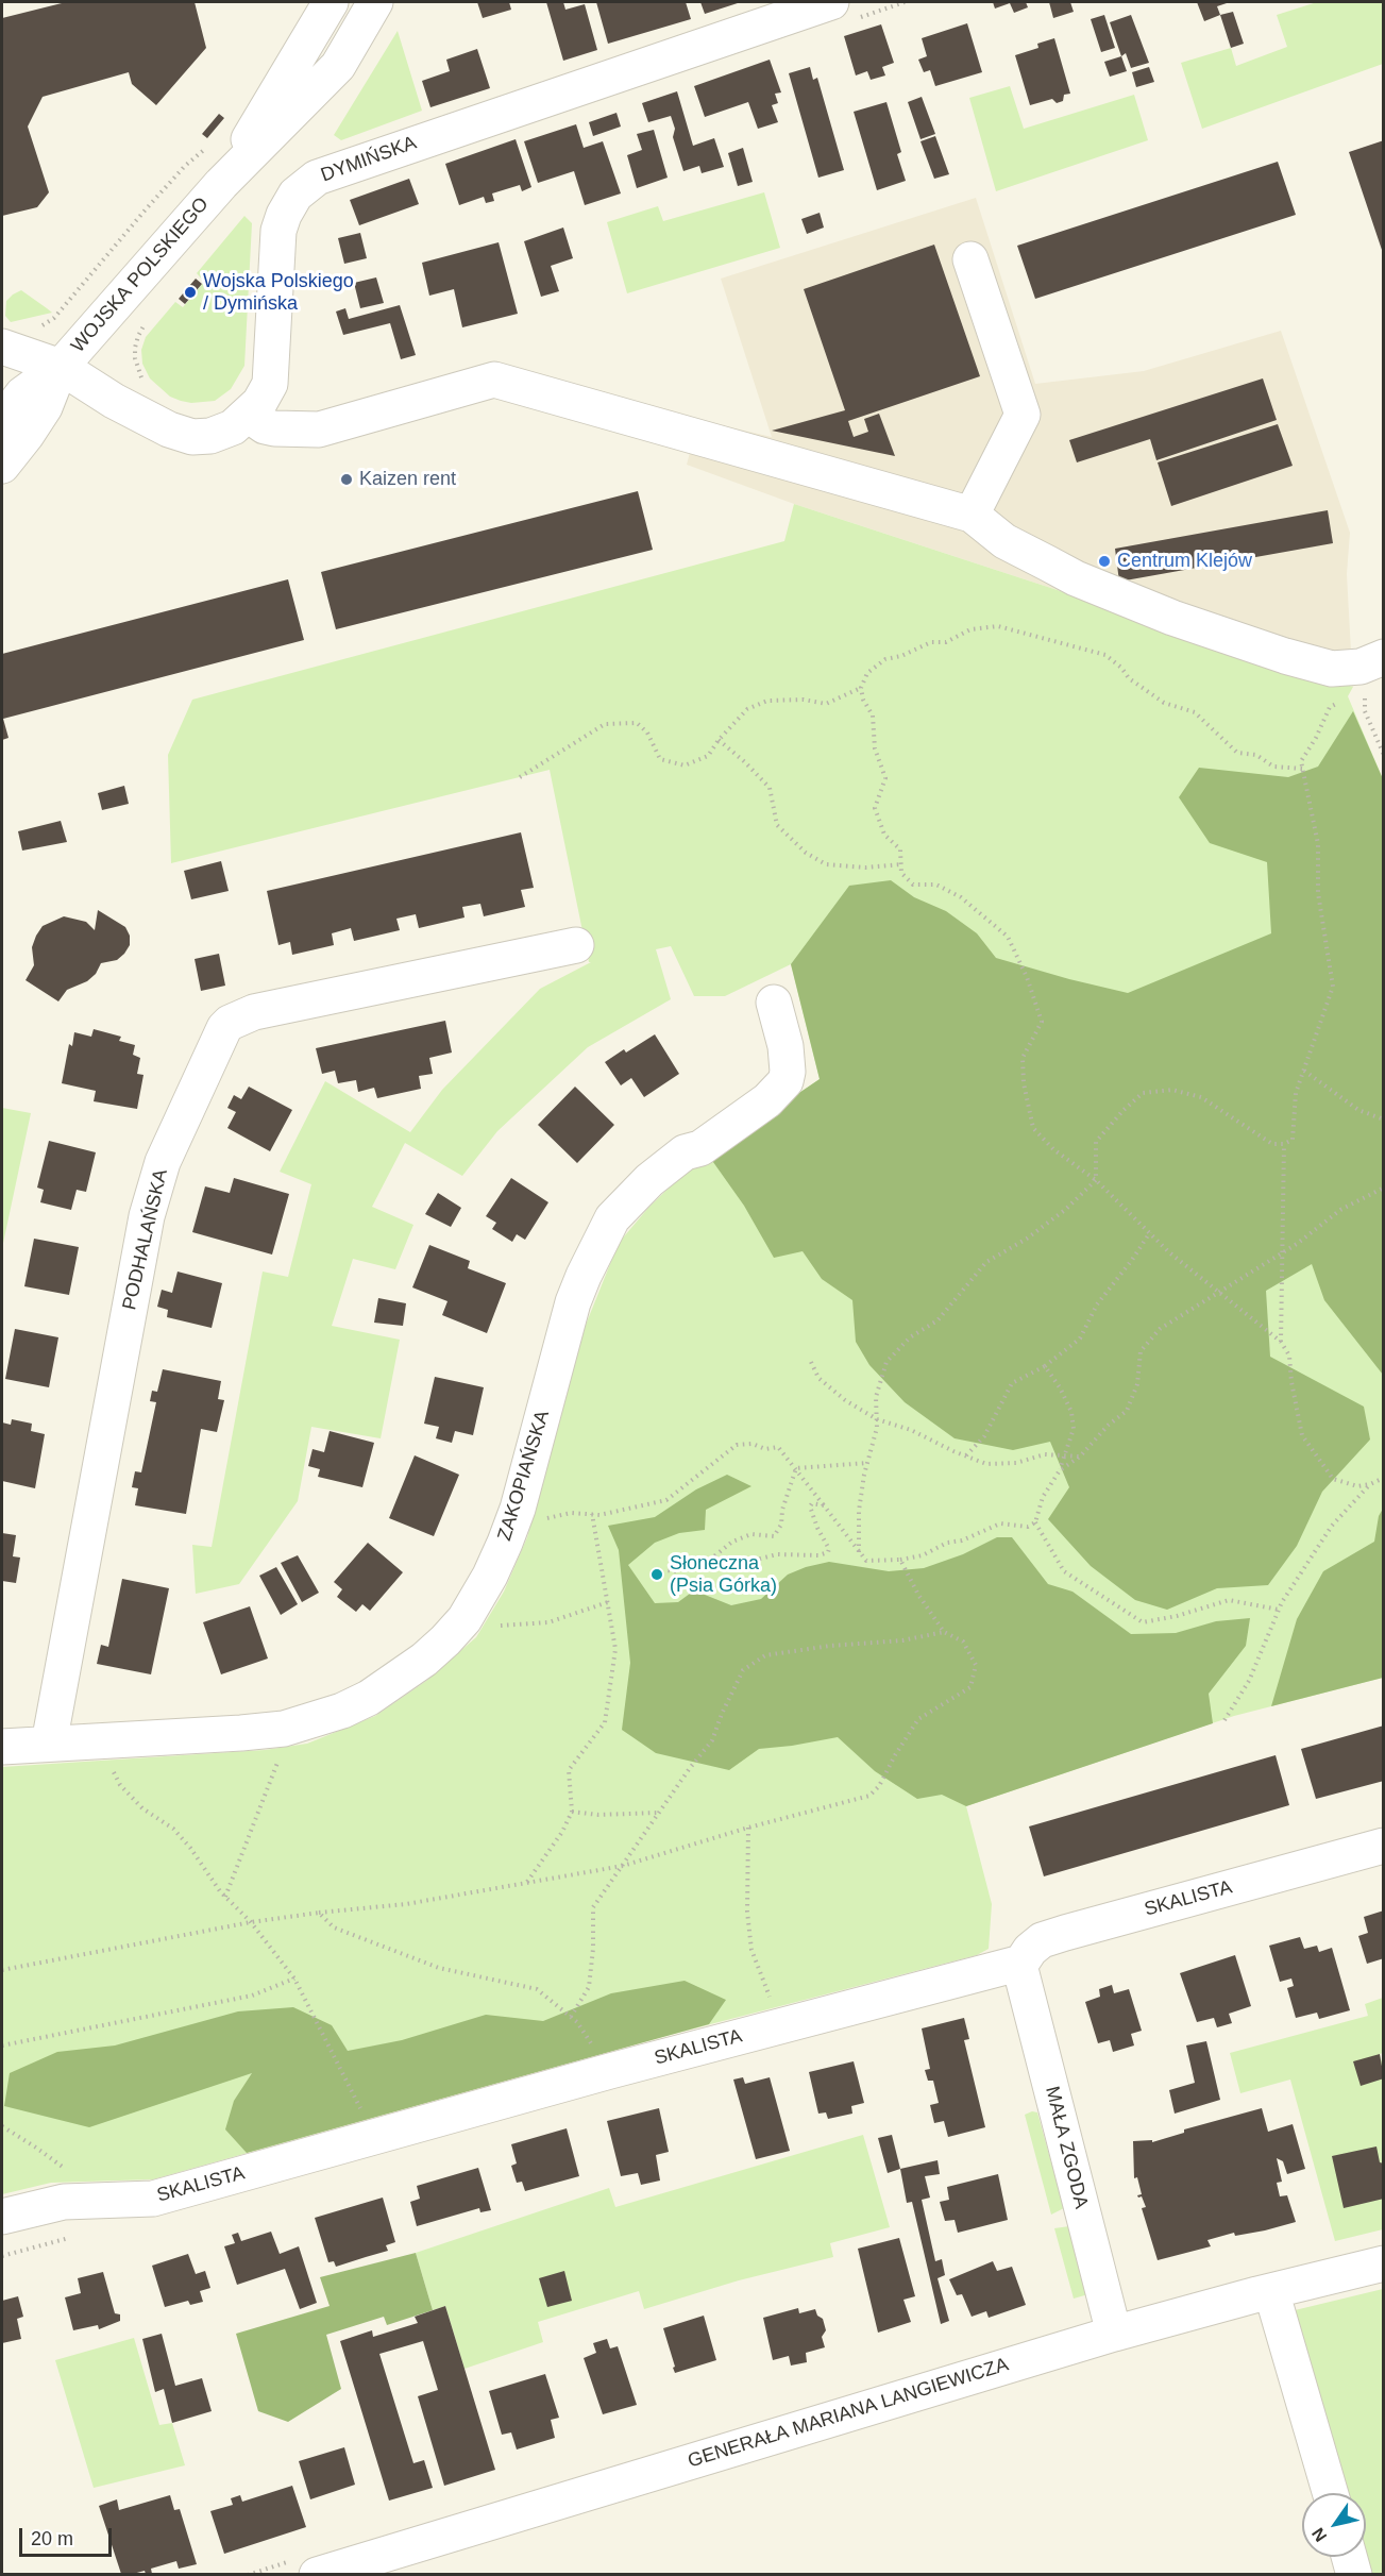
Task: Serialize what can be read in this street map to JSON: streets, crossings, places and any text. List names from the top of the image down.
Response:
{
  "streets": {
    "street": [
      "DYMIŃSKA",
      "WOJSKA POLSKIEGO",
      "PODHALAŃSKA",
      "ZAKOPIAŃSKA",
      "SKALISTA",
      "MAŁA ZGODA",
      "GENERAŁA MARIANA LANGIEWICZA"
    ]
  },
  "crossings": [
    ["DYMIŃSKA", "WOJSKA POLSKIEGO"],
    ["PODHALAŃSKA", "ZAKOPIAŃSKA"],
    ["SKALISTA", "MAŁA ZGODA"],
    ["MAŁA ZGODA", "GENERAŁA MARIANA LANGIEWICZA"]
  ],
  "places": [
    "Wojska Polskiego / Dymińska",
    "Kaizen rent",
    "Centrum Klejów",
    "Słoneczna (Psia Górka)"
  ],
  "scale_bar": "20 m",
  "north": "bottom left"
}
